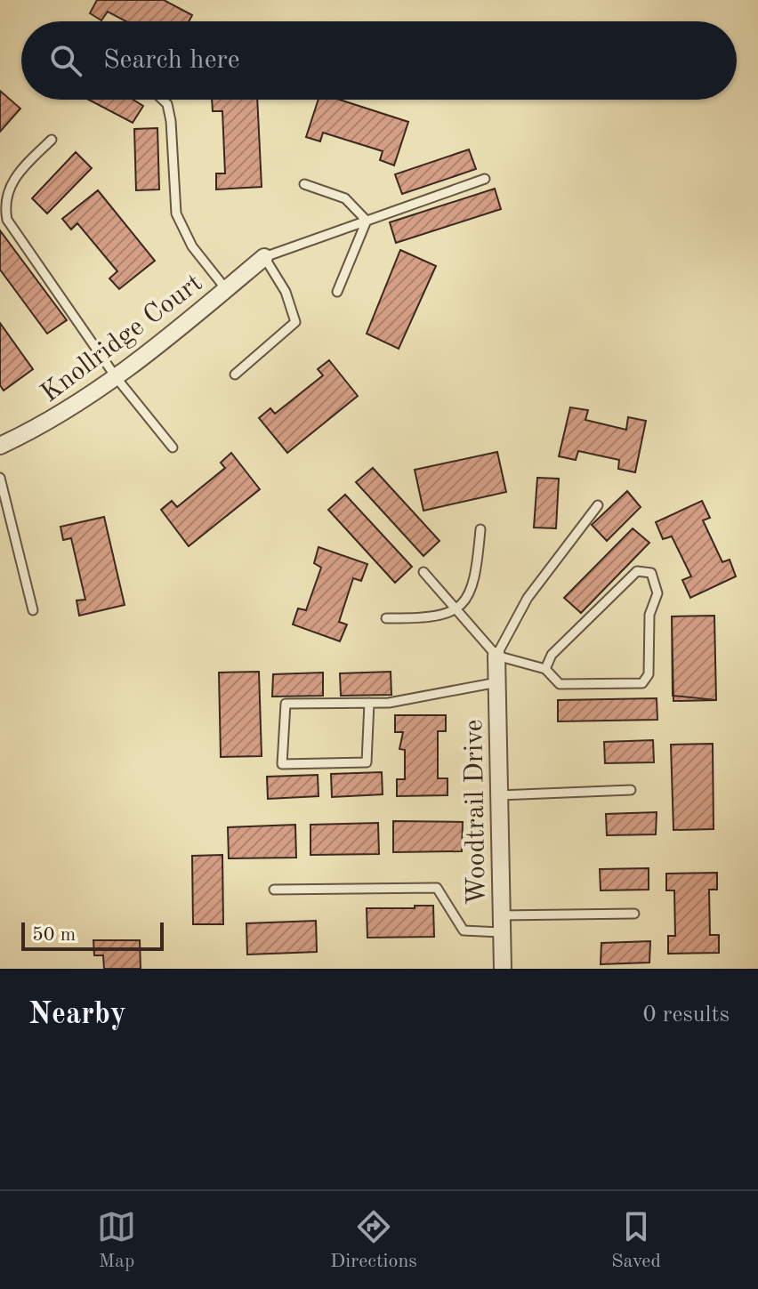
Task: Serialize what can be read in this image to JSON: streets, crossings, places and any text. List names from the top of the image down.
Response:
{
  "streets": {
    "street": ["Knollridge Court", "Woodtrail Drive"]
  },
  "scale_bar": "50 m",
  "page": {
    "search": "Search here",
    "scale": "50 m",
    "heading": ["Nearby", "0 results"],
    "nav": ["Map", "Directions", "Saved"]
  }
}
